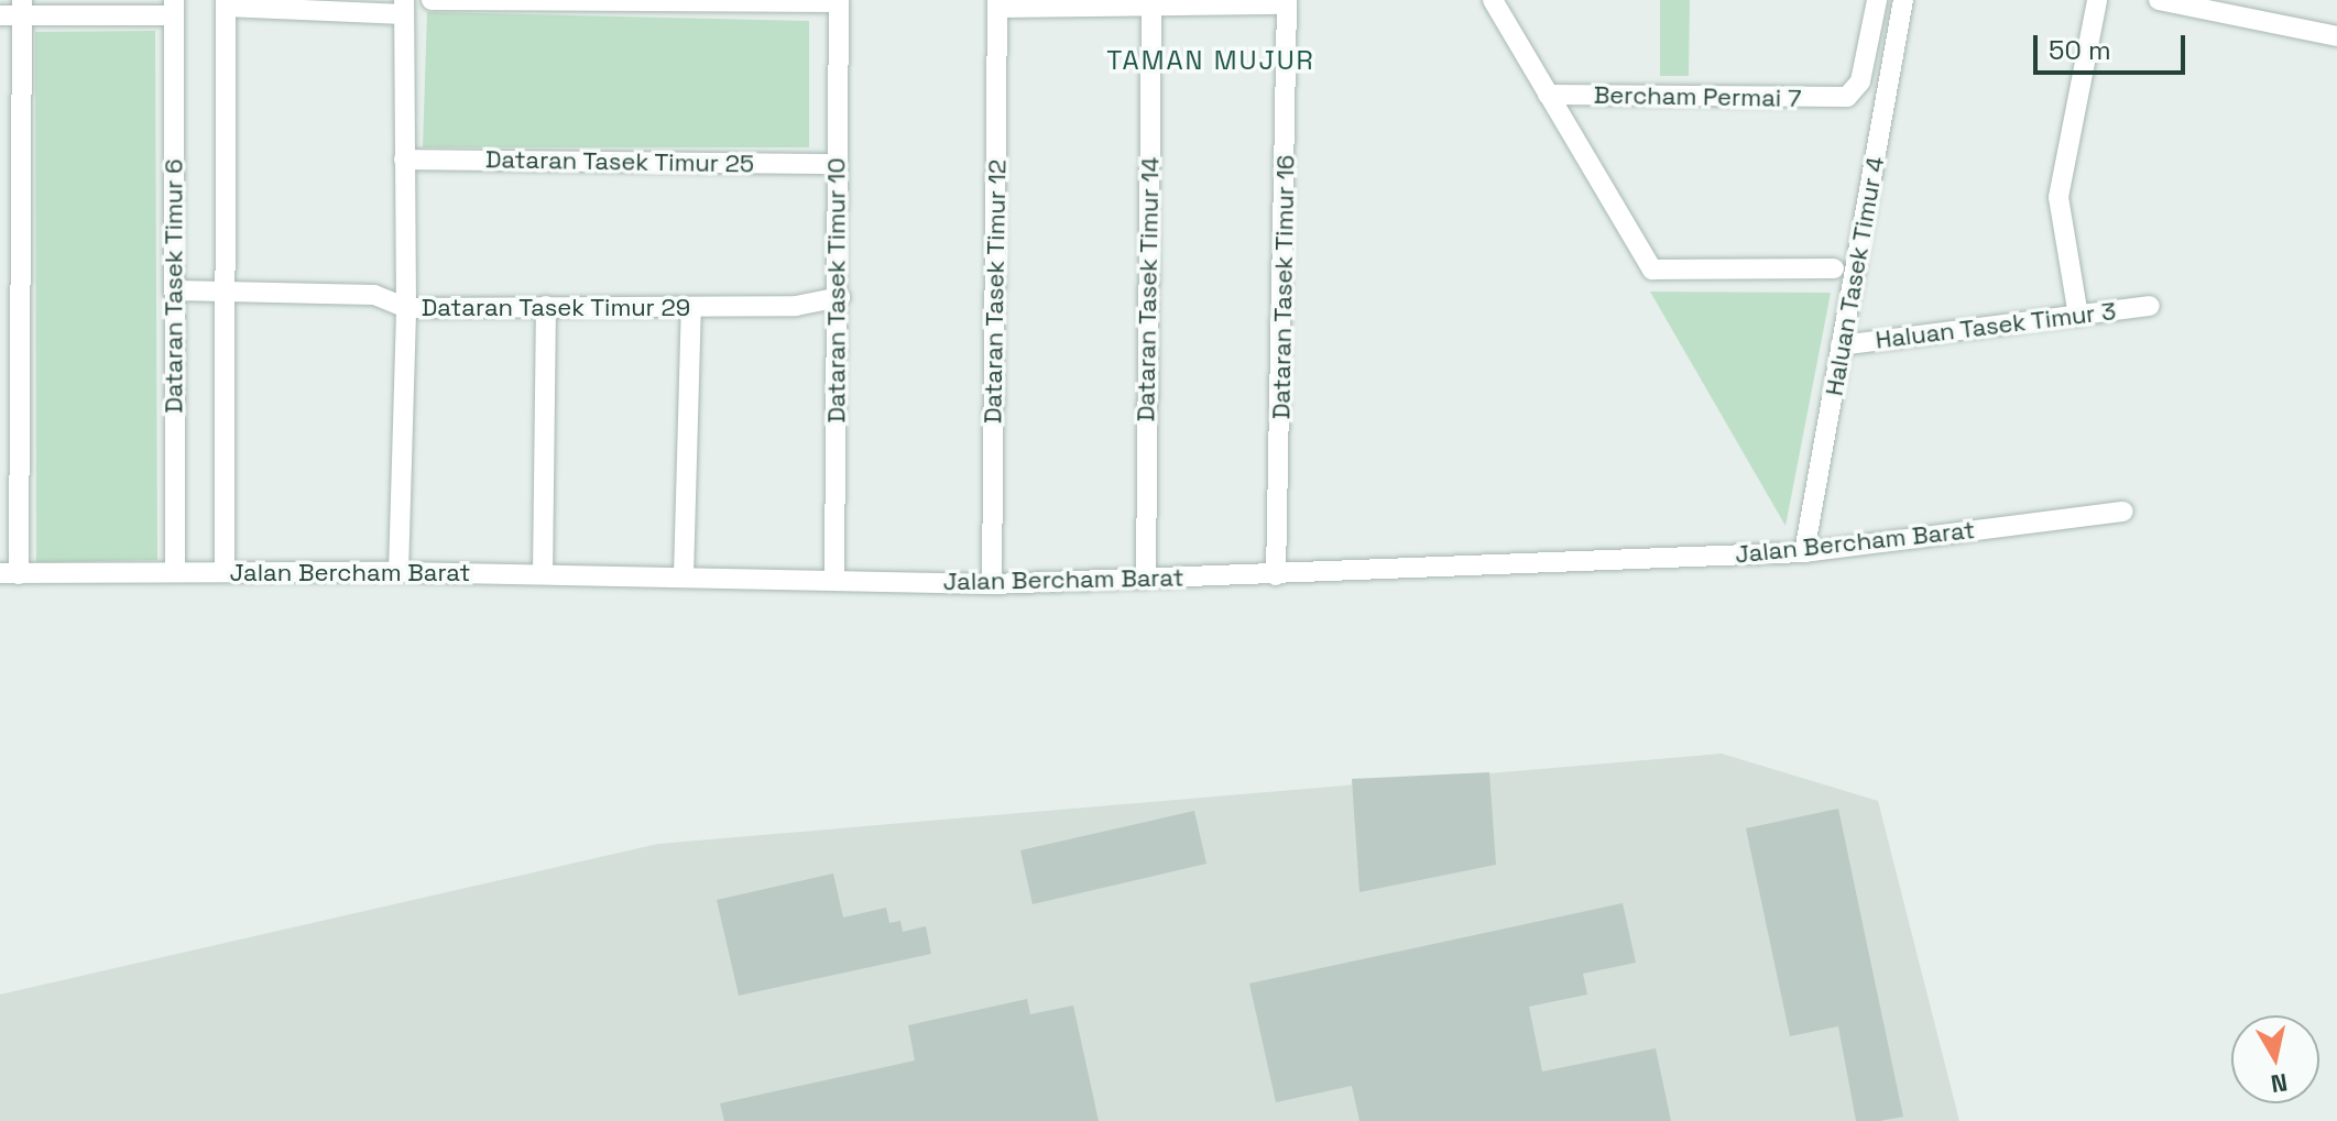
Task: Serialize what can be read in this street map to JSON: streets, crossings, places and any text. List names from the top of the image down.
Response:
{
  "streets": {
    "street": [
      "Bercham Permai 7",
      "Dataran Tasek Timur 25",
      "Haluan Tasek Timur 4",
      "Dataran Tasek Timur 6",
      "Dataran Tasek Timur 16",
      "Dataran Tasek Timur 14",
      "Dataran Tasek Timur 10",
      "Dataran Tasek Timur 12",
      "Dataran Tasek Timur 29",
      "Haluan Tasek Timur 3",
      "Jalan Bercham Barat"
    ]
  },
  "crossings": [
    ["Dataran Tasek Timur 25", "Dataran Tasek Timur 10"],
    ["Haluan Tasek Timur 4", "Haluan Tasek Timur 3"],
    ["Haluan Tasek Timur 4", "Jalan Bercham Barat"],
    ["Dataran Tasek Timur 6", "Dataran Tasek Timur 29"],
    ["Dataran Tasek Timur 6", "Jalan Bercham Barat"],
    ["Dataran Tasek Timur 16", "Jalan Bercham Barat"],
    ["Dataran Tasek Timur 14", "Jalan Bercham Barat"],
    ["Dataran Tasek Timur 10", "Dataran Tasek Timur 29"],
    ["Dataran Tasek Timur 10", "Jalan Bercham Barat"],
    ["Dataran Tasek Timur 12", "Jalan Bercham Barat"]
  ],
  "districts": ["TAMAN MUJUR"],
  "scale_bar": "50 m",
  "north": "bottom"
}
